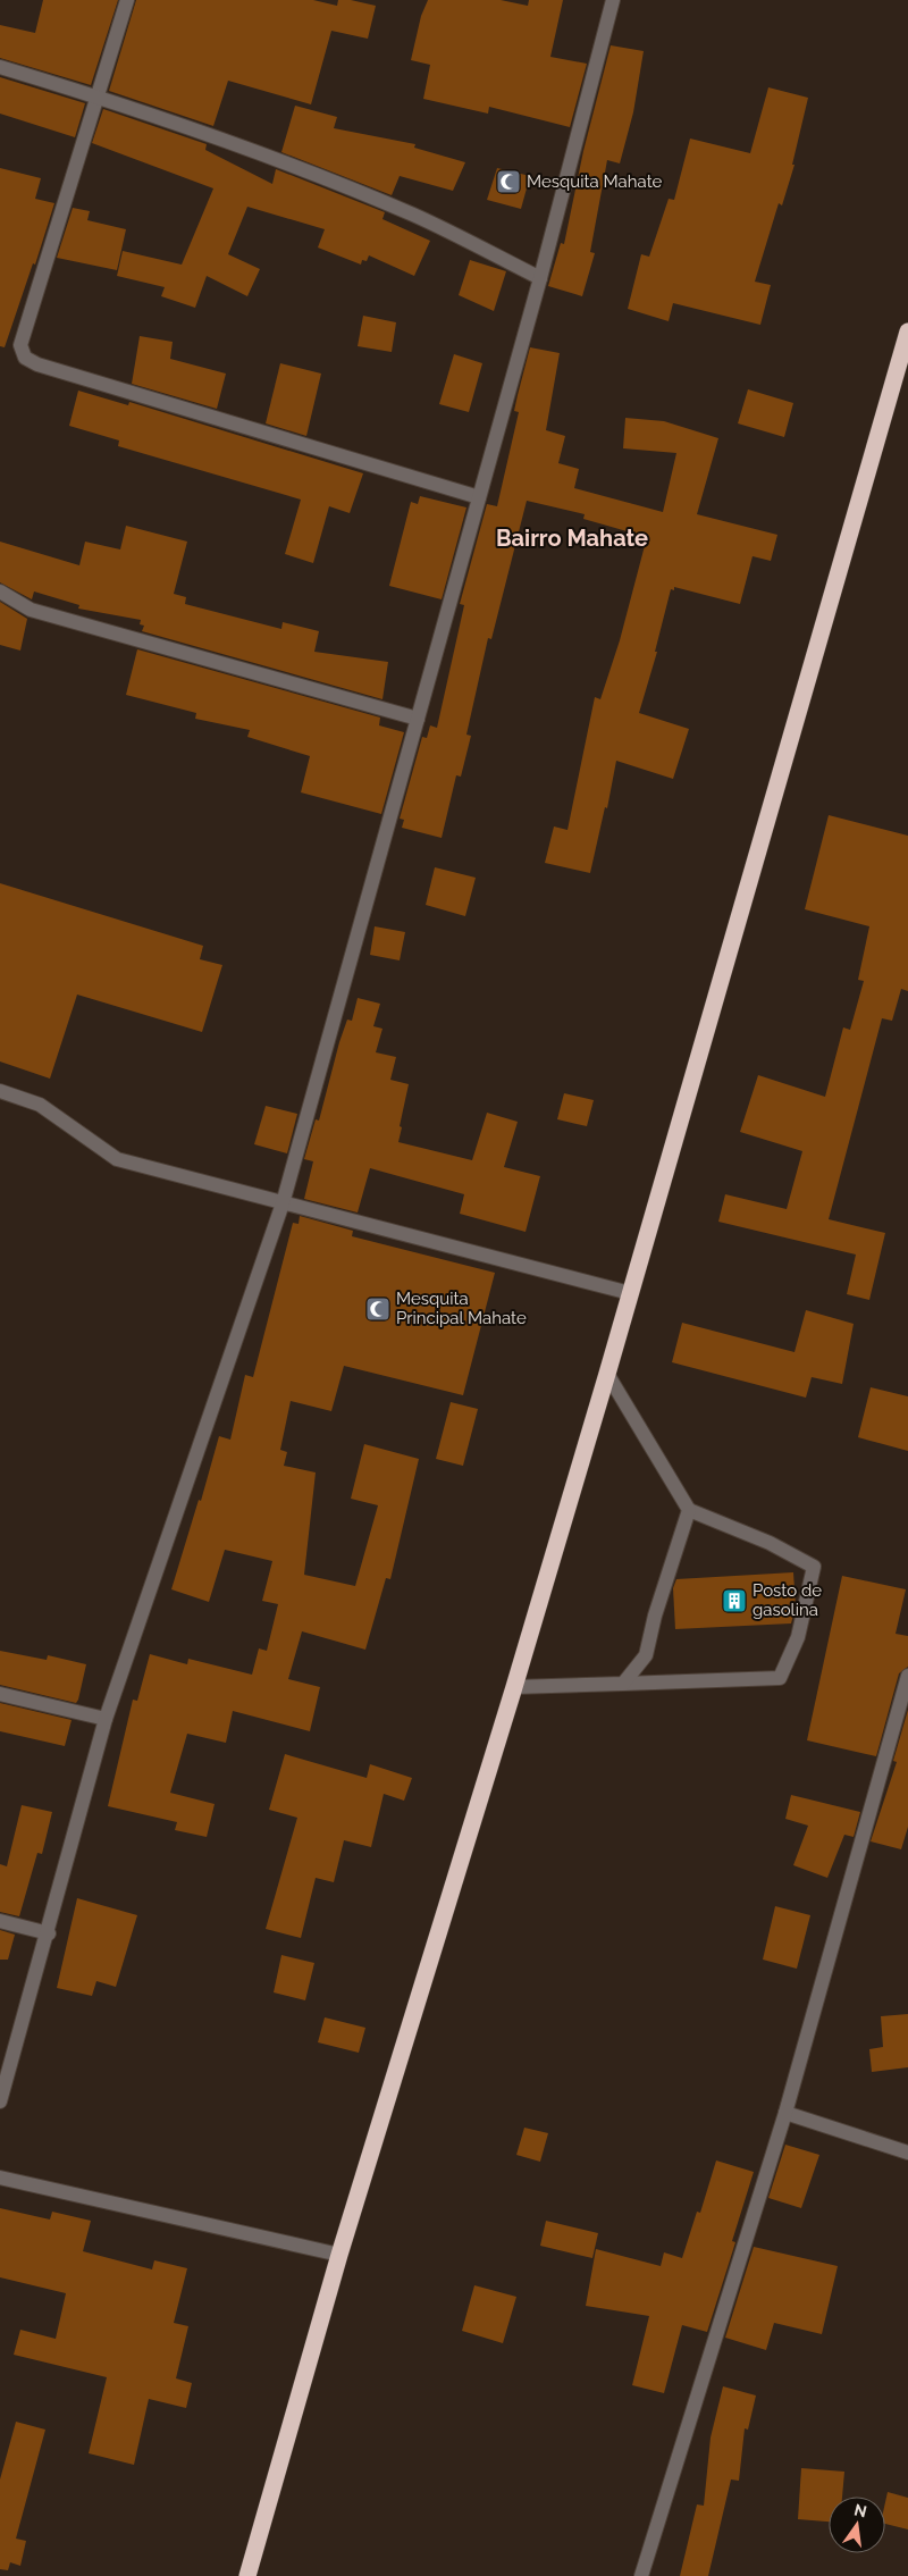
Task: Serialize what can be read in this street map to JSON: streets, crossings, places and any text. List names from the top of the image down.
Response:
{
  "districts": ["Bairro Mahate"],
  "places": {
    "mosque": ["Mesquita Mahate", "Mesquita Principal Mahate"],
    "building": ["Posto de gasolina"]
  },
  "north": "top"
}
